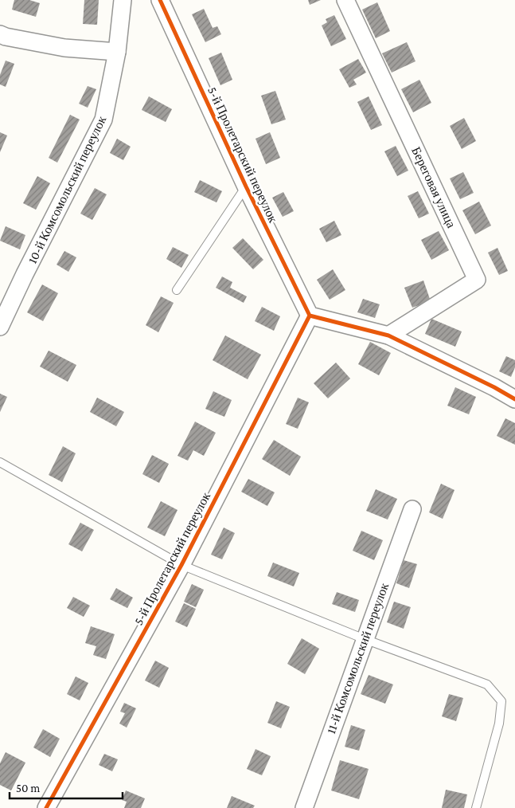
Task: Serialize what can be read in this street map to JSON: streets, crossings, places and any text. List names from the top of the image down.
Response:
{
  "streets": {
    "street": [
      "5-й Пролетарский переулок",
      "Береговая улица",
      "10-й Комсомольский переулок",
      "11-й Комсомольский переулок"
    ]
  },
  "scale_bar": "50 m"
}
